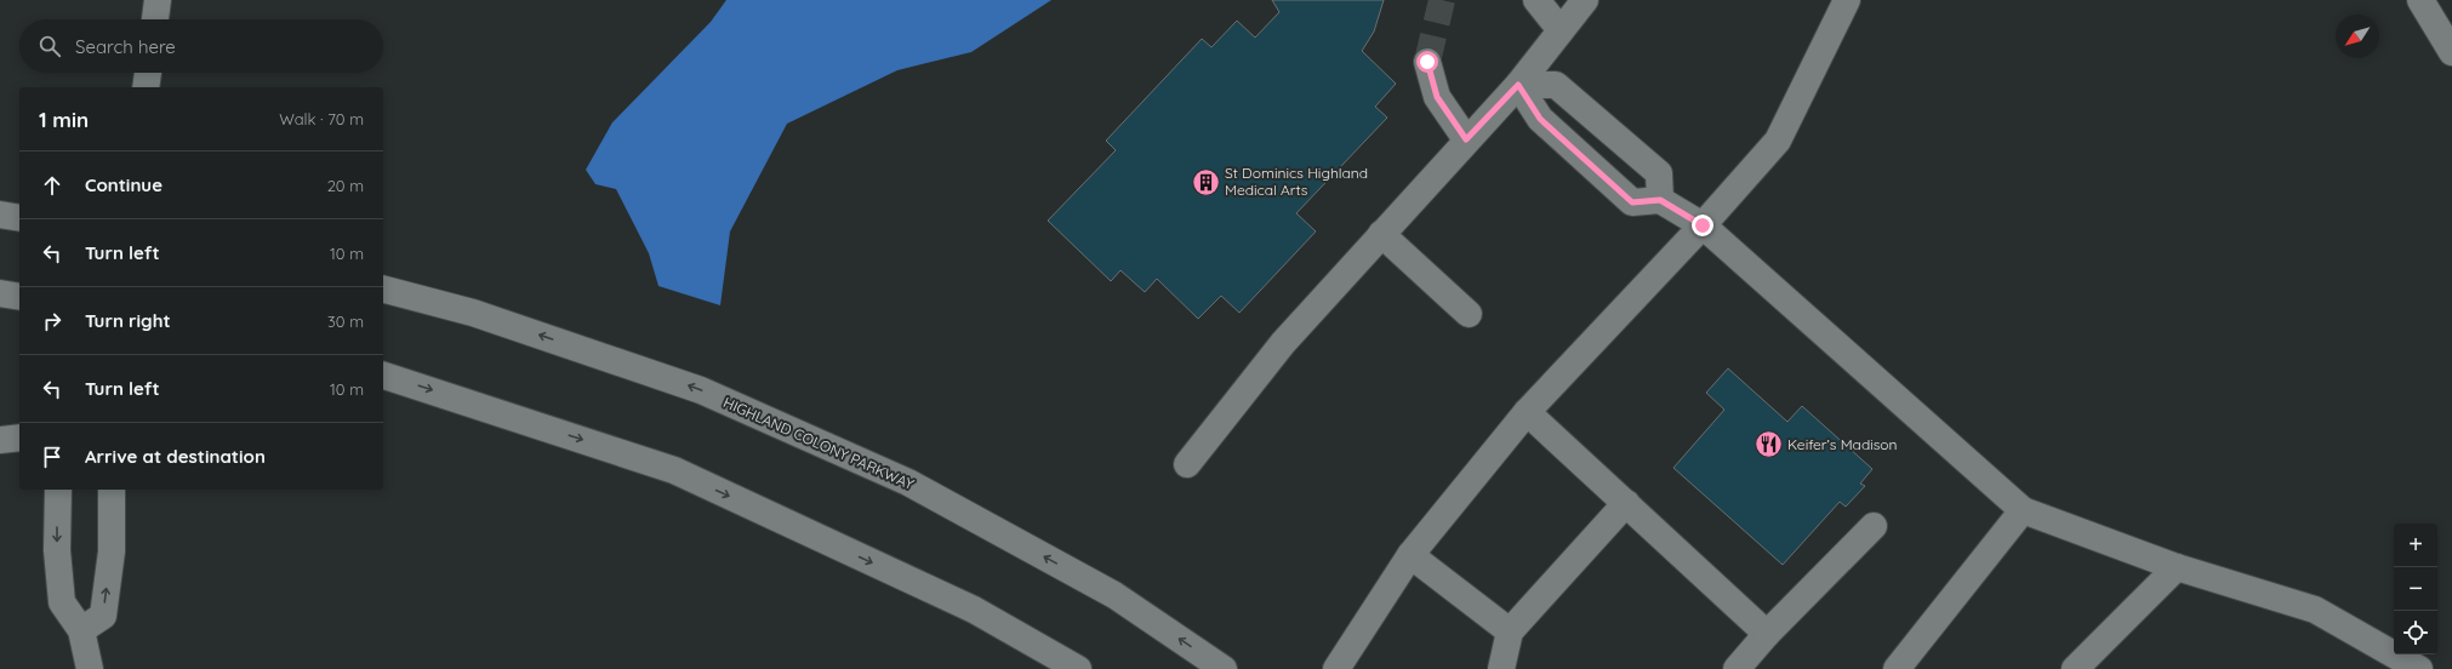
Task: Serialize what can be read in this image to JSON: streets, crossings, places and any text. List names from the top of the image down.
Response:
{
  "streets": {
    "street": ["HIGHLAND COLONY PARKWAY"]
  },
  "places": {
    "building": ["St Dominics Highland Medical Arts"],
    "restaurant": ["Keifer’s Madison"]
  },
  "north": "bottom left",
  "page": {
    "search": "Search here",
    "heading": ["1 min", "Walk · 70 m"],
    "list": [
      ["Continue", "20 m"],
      ["Turn left", "10 m"],
      ["Turn right", "30 m"],
      ["Turn left", "10 m"],
      "Arrive at destination"
    ],
    "map_buttons": ["+", "−"]
  }
}
